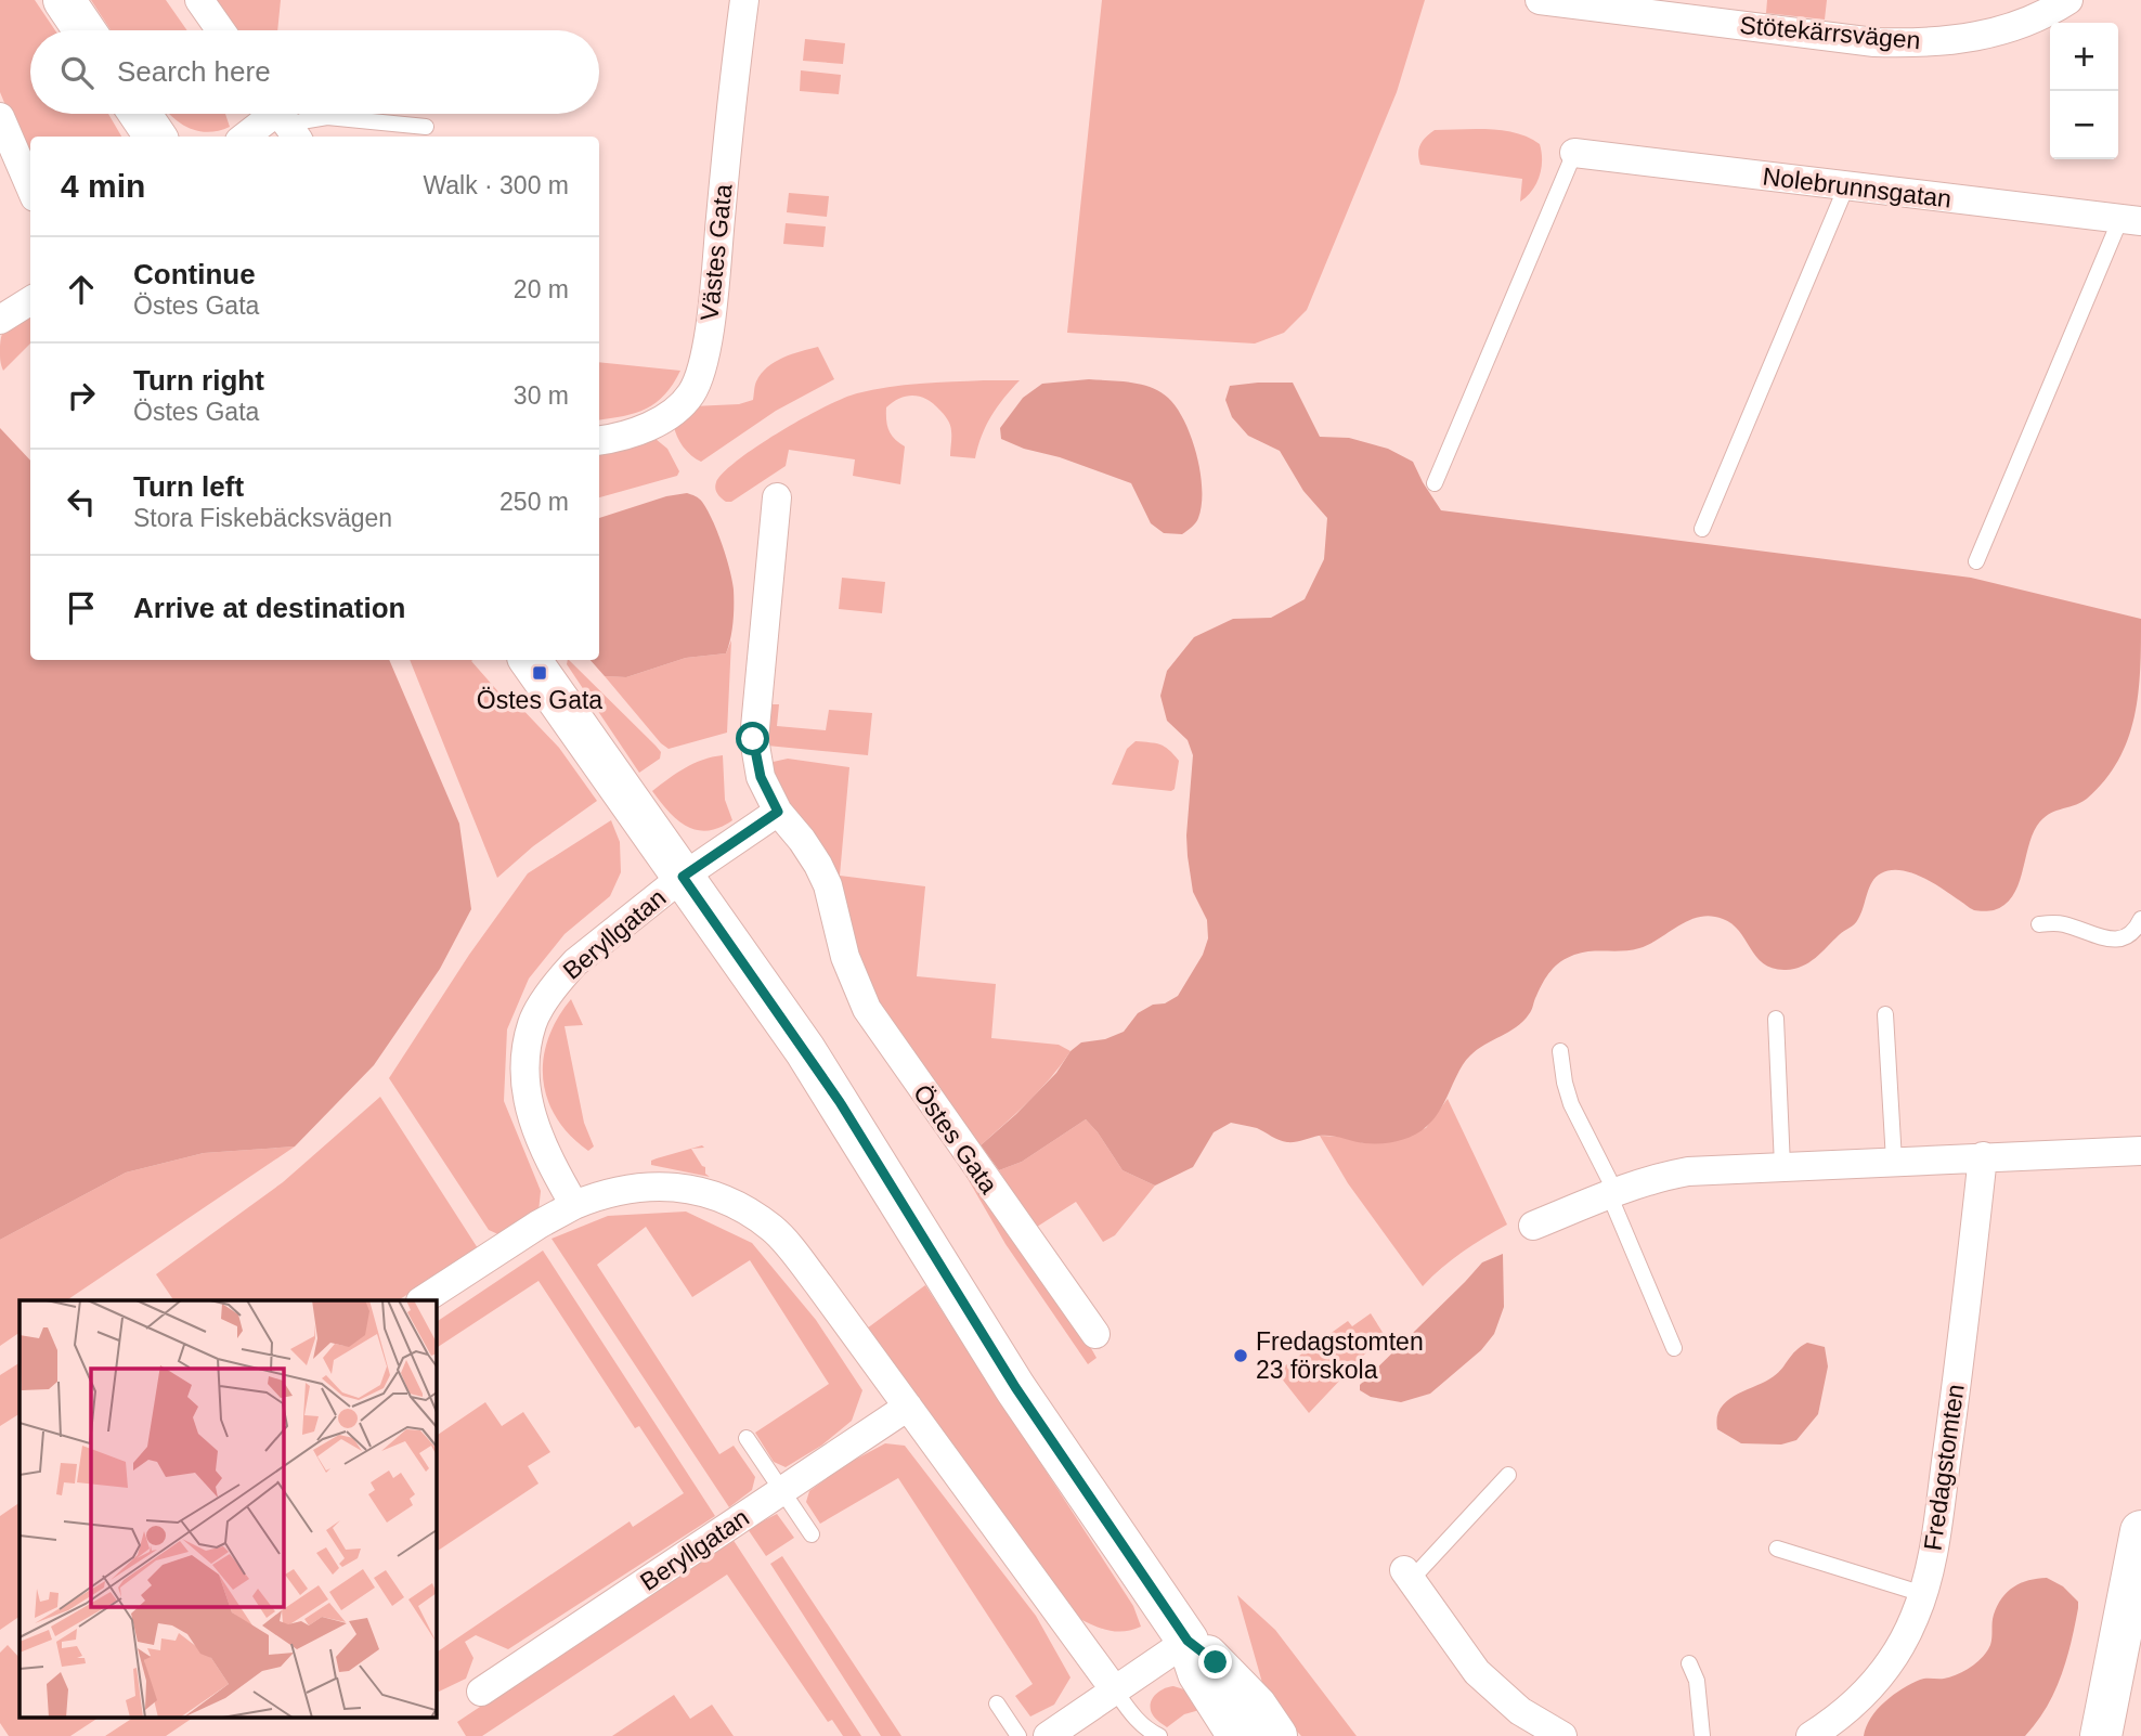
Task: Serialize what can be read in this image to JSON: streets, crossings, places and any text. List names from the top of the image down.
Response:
{
  "streets": {
    "street": [
      "Stötekärrsvägen",
      "Nolebrunnsgatan",
      "Västes Gata",
      "Beryllgatan",
      "Östes Gata",
      "Fredagstomten"
    ]
  },
  "places": {
    "transit": ["Östes Gata"],
    "other": ["Fredagstomten 23 förskola"]
  },
  "page": {
    "map_buttons": ["+", "−"],
    "search": "Search here",
    "heading": ["4 min", "Walk · 300 m"],
    "list": [
      ["Continue", "Östes Gata", "20 m"],
      ["Turn right", "Östes Gata", "30 m"],
      ["Turn left", "Stora Fiskebäcksvägen", "250 m"],
      "Arrive at destination"
    ]
  }
}
